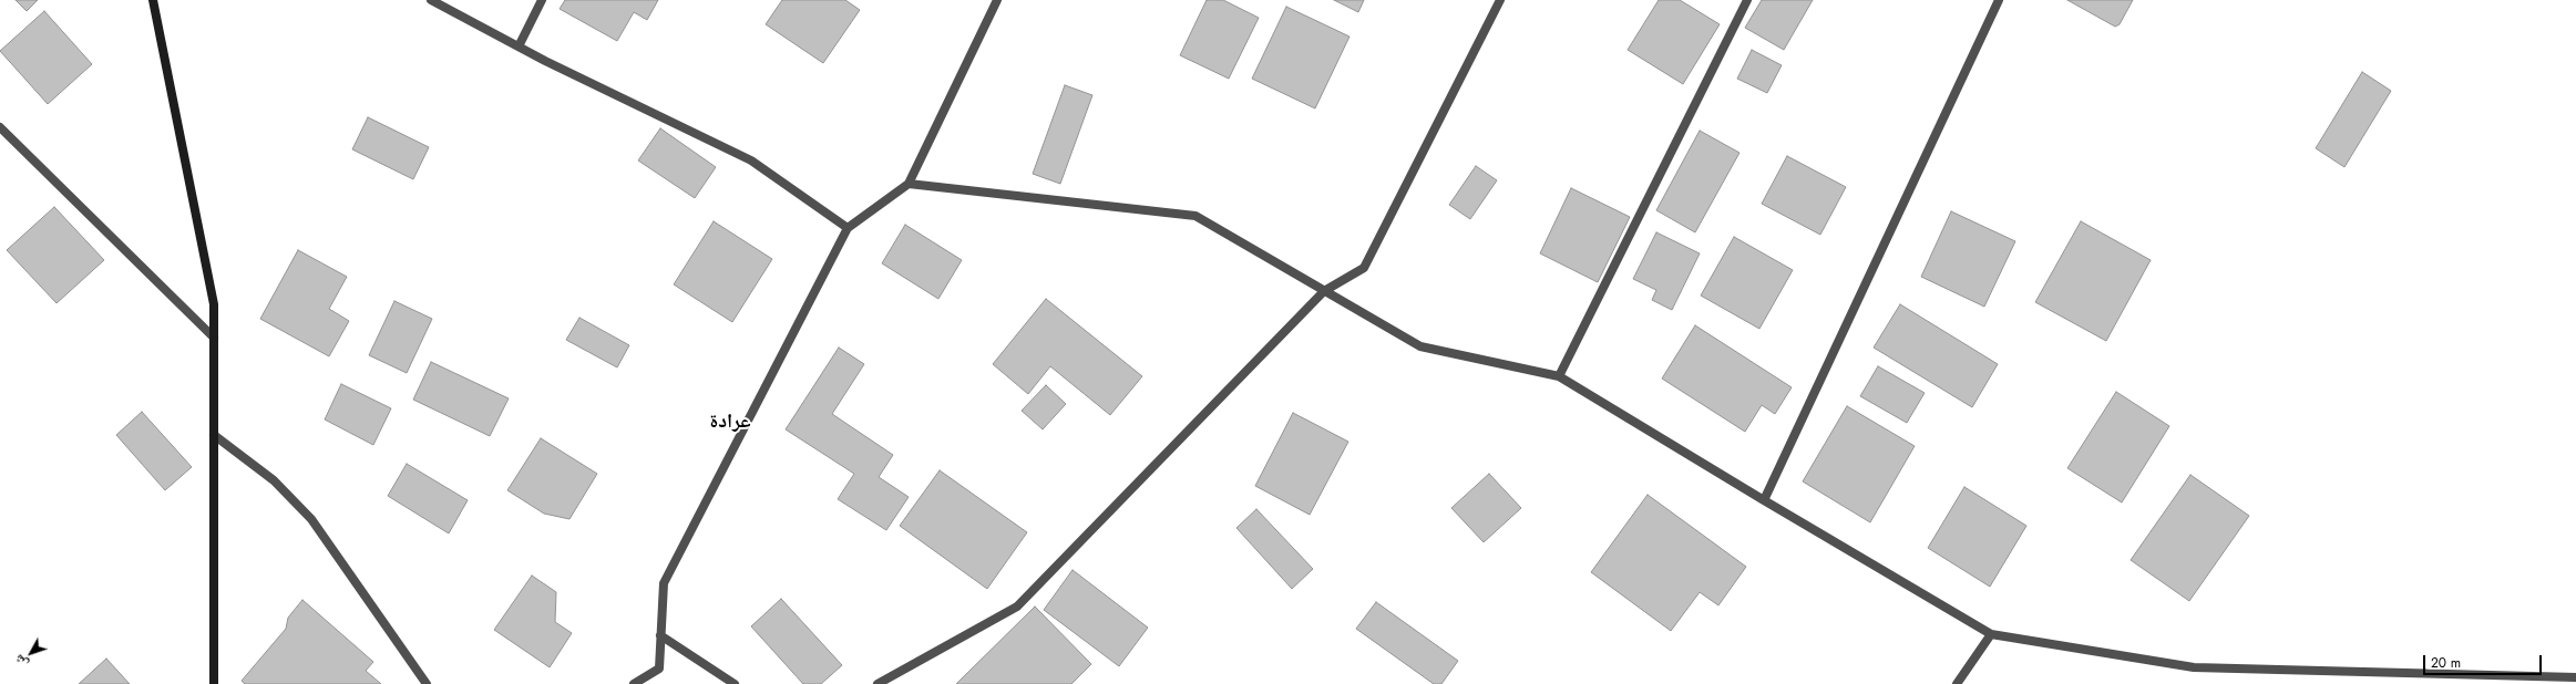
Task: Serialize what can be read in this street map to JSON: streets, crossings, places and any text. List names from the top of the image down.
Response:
{
  "districts": ["عرادة"],
  "scale_bar": "20 m",
  "north": "bottom left"
}
